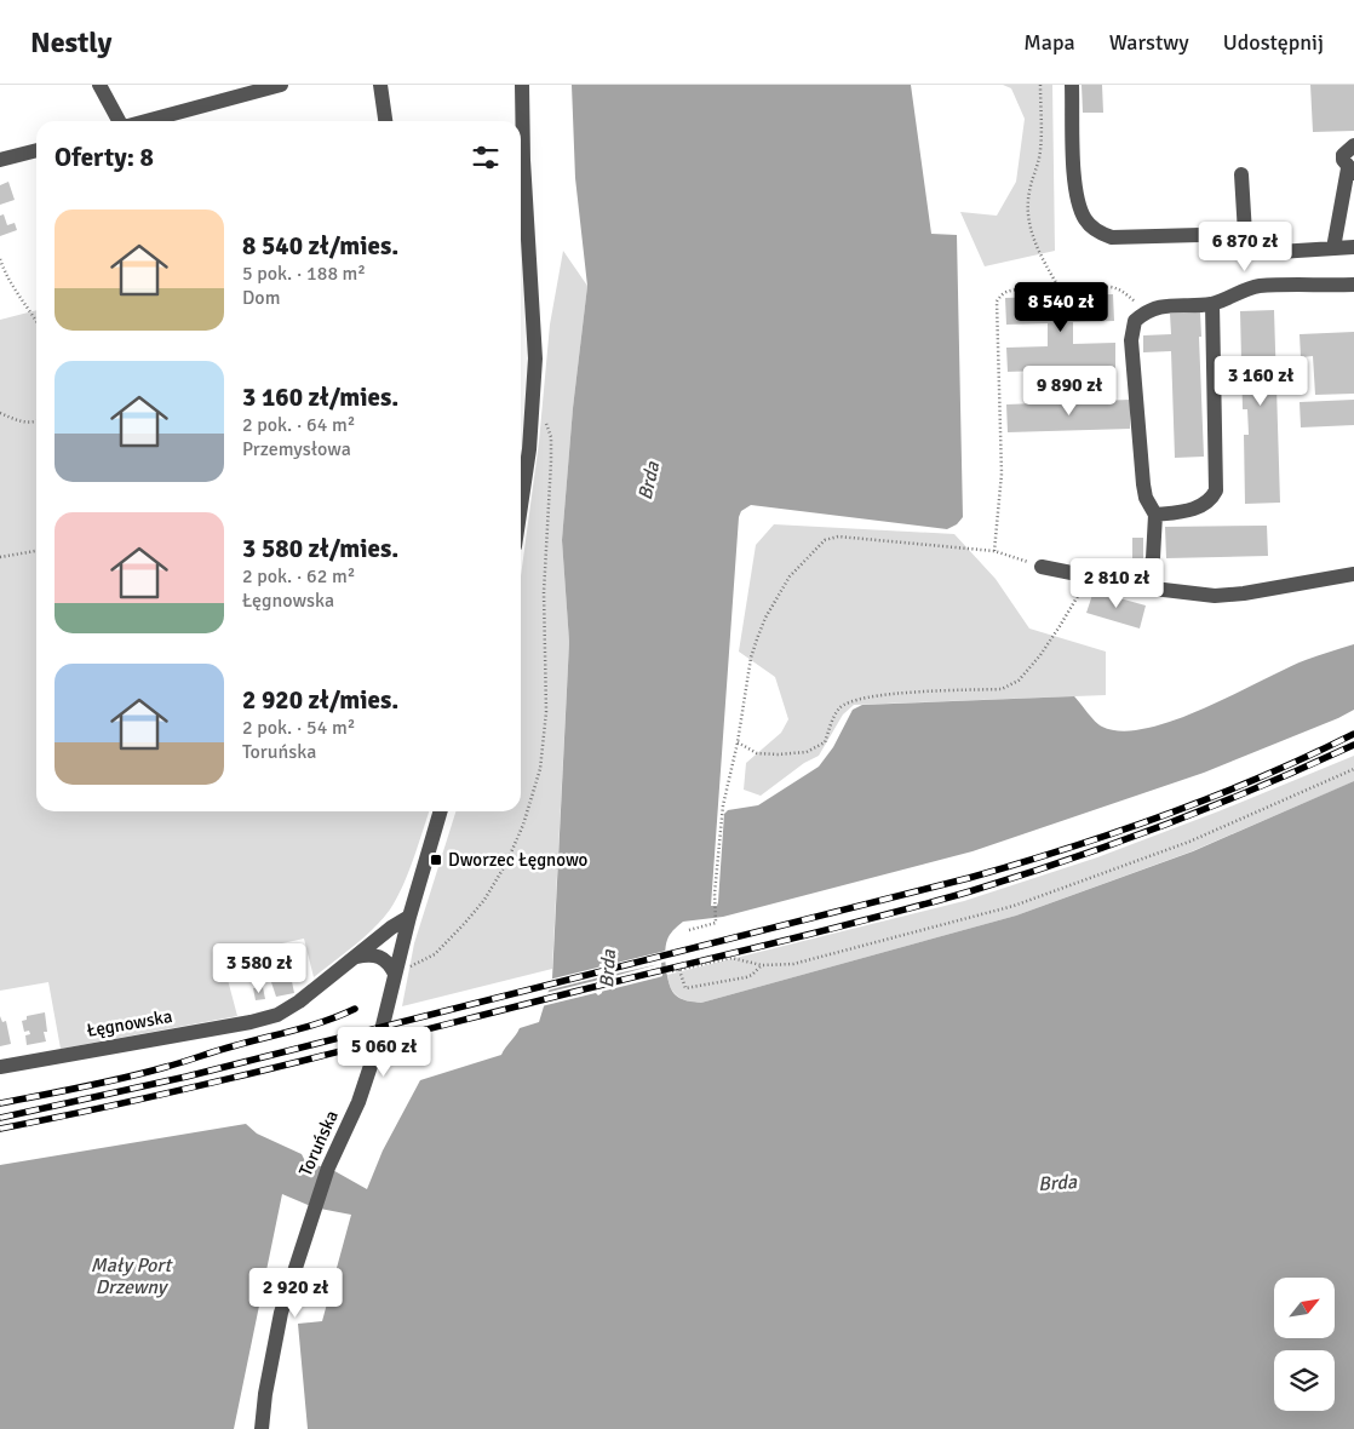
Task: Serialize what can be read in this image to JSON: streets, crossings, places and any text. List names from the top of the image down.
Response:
{
  "streets": {
    "street": ["Łęgnowska", "Toruńska"]
  },
  "crossings": [
    ["Łęgnowska", "Toruńska"]
  ],
  "water": ["Brda", "Mały Port Drzewny"],
  "places": {
    "transit": ["Dworzec Łęgnowo"]
  },
  "north": "top right",
  "page": {
    "header": "Nestly",
    "nav": ["Mapa", "Warstwy", "Udostępnij"],
    "heading": "Oferty: 8",
    "list": [
      {
        "name": "8 540 zł/mies.",
        "note": "5 pok. · 188 m² · Dom"
      },
      {
        "name": "3 160 zł/mies.",
        "note": "2 pok. · 64 m² · Przemysłowa"
      },
      {
        "name": "3 580 zł/mies.",
        "note": "2 pok. · 62 m² · Łęgnowska"
      },
      {
        "name": "2 920 zł/mies.",
        "note": "2 pok. · 54 m² · Toruńska"
      }
    ],
    "price": [
      "6 870 zł",
      "8 540 zł",
      "3 160 zł",
      "9 890 zł",
      "2 810 zł",
      "3 580 zł",
      "5 060 zł",
      "2 920 zł"
    ]
  }
}
